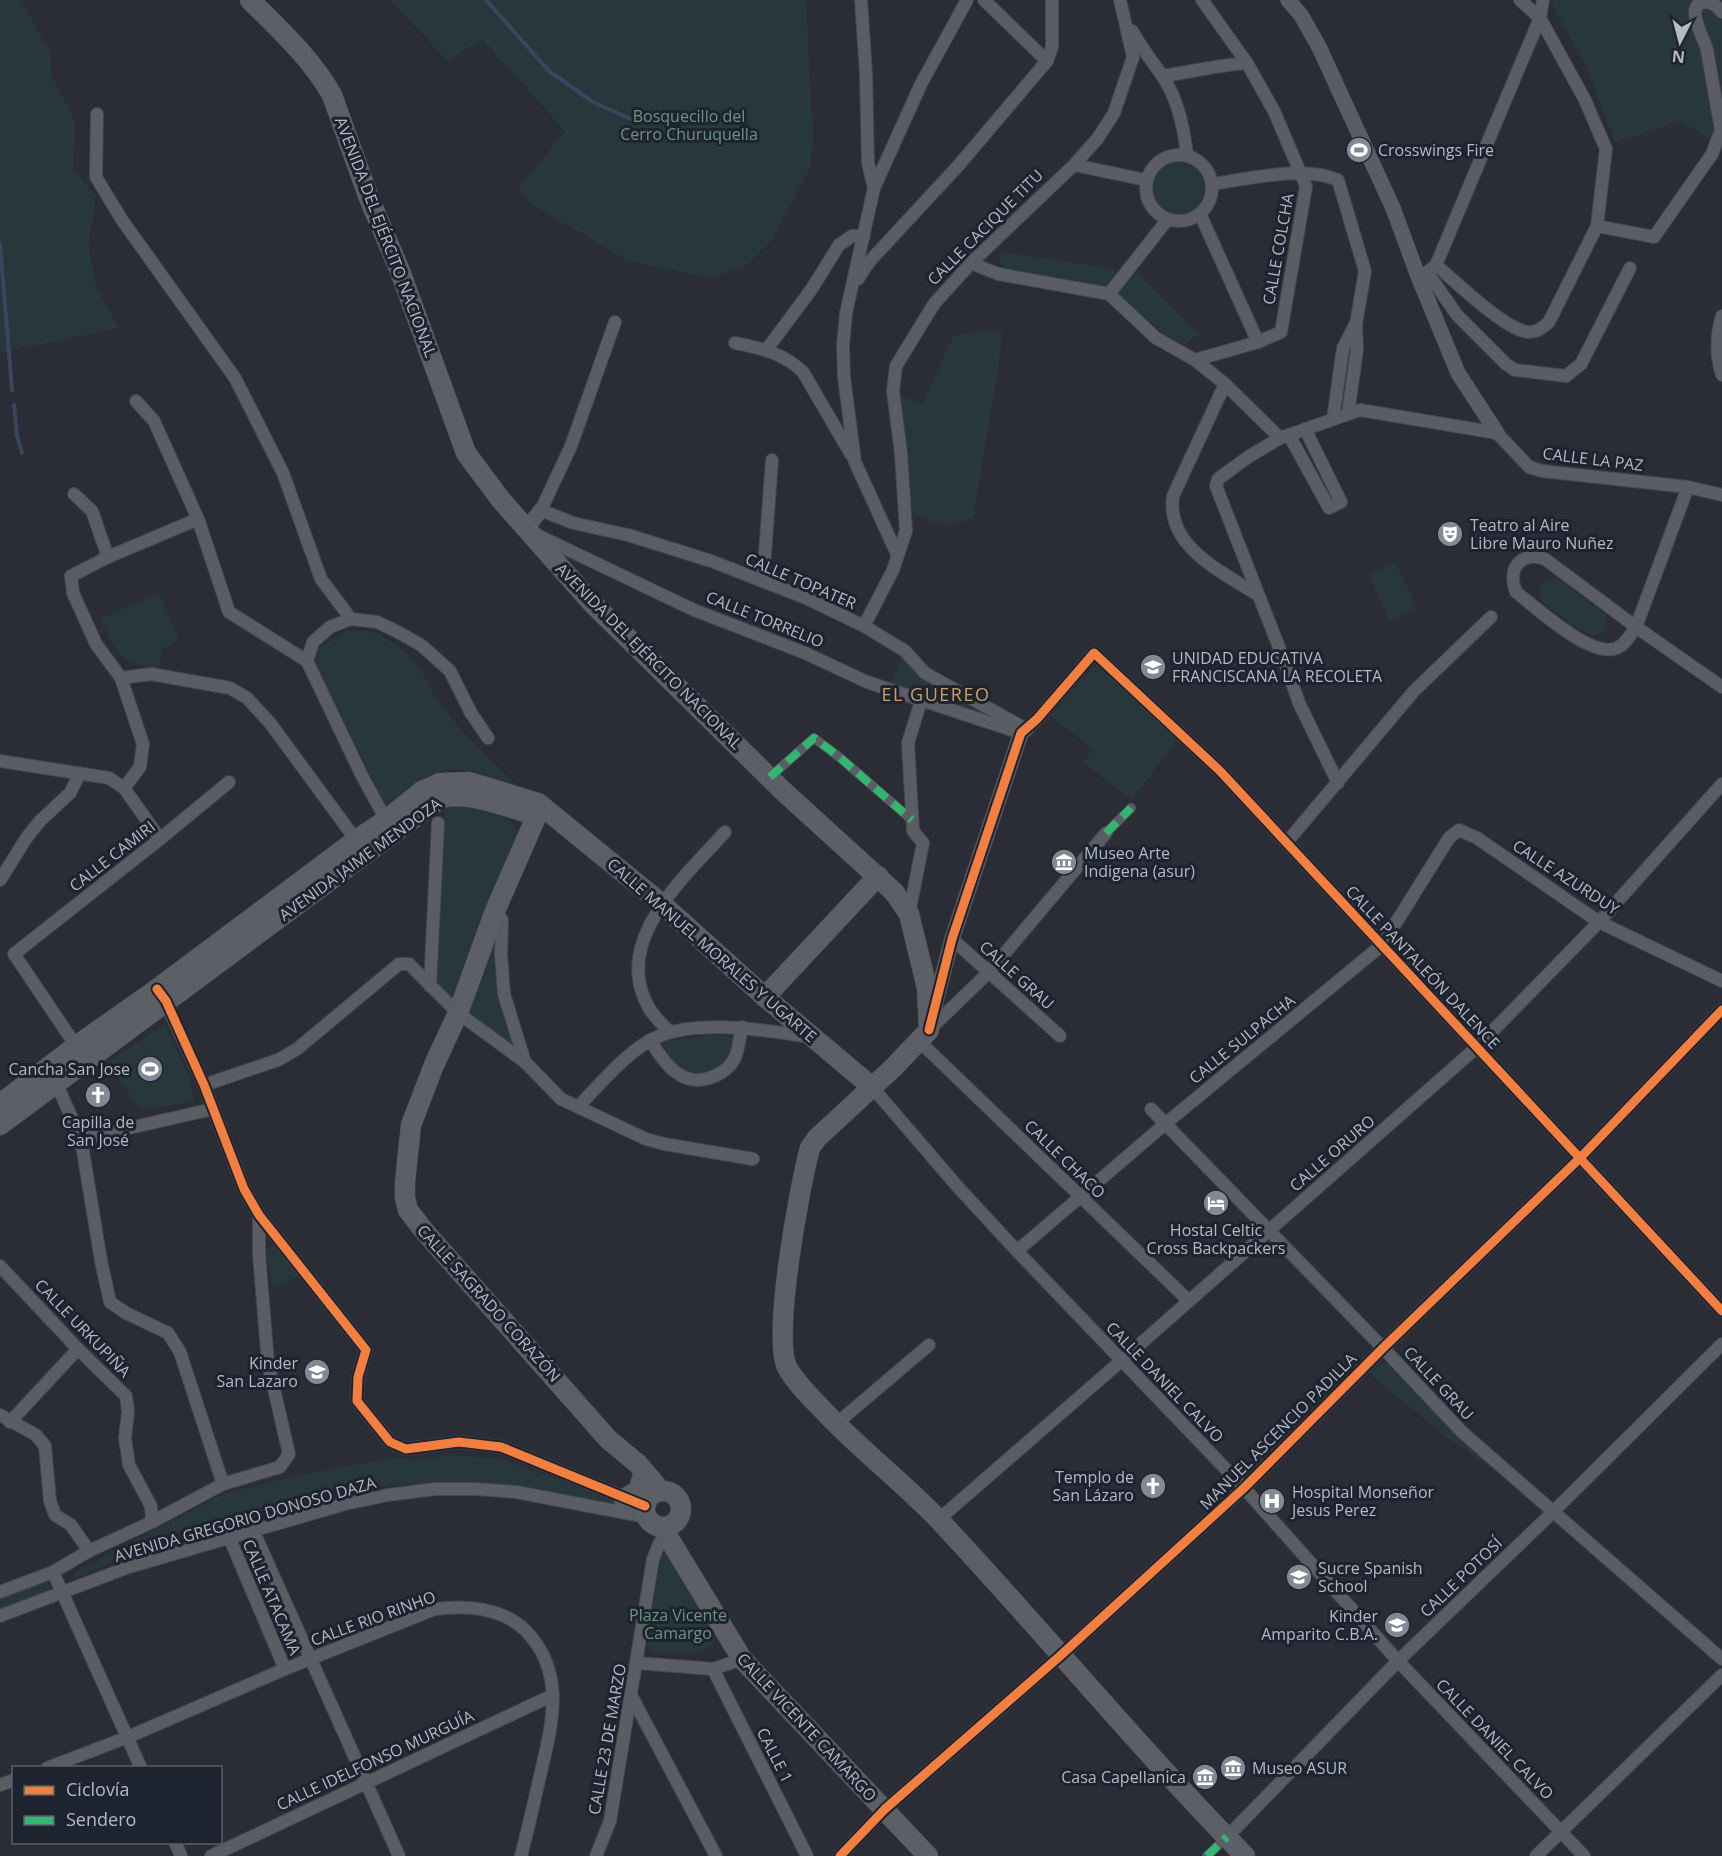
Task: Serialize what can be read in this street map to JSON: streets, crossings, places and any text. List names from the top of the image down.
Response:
{
  "streets": {
    "main road": [
      "AVENIDA DEL EJÉRCITO NACIONAL",
      "AVENIDA JAIME MENDOZA",
      "CALLE MANUEL MORALES Y UGARTE",
      "CALLE SAGRADO CORAZÓN",
      "CALLE VICENTE CAMARGO"
    ],
    "street": [
      "CALLE CACIQUE TITU",
      "CALLE COLCHA",
      "CALLE LA PAZ",
      "CALLE TOPATER",
      "CALLE TORRELIO",
      "CALLE CAMIRI",
      "CALLE AZURDUY",
      "CALLE PANTALEÓN DALENCE",
      "CALLE GRAU",
      "CALLE SULPACHA",
      "CALLE ORURO",
      "CALLE CHACO",
      "CALLE URKUPIÑA",
      "CALLE DANIEL CALVO",
      "MANUEL ASCENCIO PADILLA",
      "AVENIDA GREGORIO DONOSO DAZA",
      "CALLE POTOSÍ",
      "CALLE ATACAMA",
      "CALLE RIO RINHO",
      "CALLE 23 DE MARZO",
      "CALLE 1",
      "CALLE IDELFONSO MURGUÍA"
    ]
  },
  "crossings": [
    ["CALLE CACIQUE TITU", "CALLE TOPATER"],
    ["AVENIDA DEL EJÉRCITO NACIONAL", "CALLE TORRELIO"],
    ["AVENIDA DEL EJÉRCITO NACIONAL", "CALLE CHACO"],
    ["CALLE TOPATER", "CALLE TORRELIO"],
    ["CALLE TOPATER", "CALLE PANTALEÓN DALENCE"],
    ["CALLE TORRELIO", "CALLE PANTALEÓN DALENCE"],
    ["CALLE CAMIRI", "AVENIDA JAIME MENDOZA"],
    ["AVENIDA JAIME MENDOZA", "CALLE MANUEL MORALES Y UGARTE"],
    ["AVENIDA JAIME MENDOZA", "CALLE SAGRADO CORAZÓN"],
    ["CALLE AZURDUY", "CALLE SULPACHA"],
    ["CALLE AZURDUY", "CALLE ORURO"],
    ["CALLE MANUEL MORALES Y UGARTE", "CALLE SAGRADO CORAZÓN"],
    ["CALLE MANUEL MORALES Y UGARTE", "CALLE DANIEL CALVO"],
    ["CALLE PANTALEÓN DALENCE", "CALLE SULPACHA"],
    ["CALLE PANTALEÓN DALENCE", "CALLE ORURO"],
    ["CALLE PANTALEÓN DALENCE", "MANUEL ASCENCIO PADILLA"],
    ["CALLE GRAU", "CALLE SULPACHA"],
    ["CALLE GRAU", "CALLE ORURO"],
    ["CALLE GRAU", "MANUEL ASCENCIO PADILLA"],
    ["CALLE GRAU", "CALLE POTOSÍ"],
    ["CALLE SULPACHA", "CALLE CHACO"],
    ["CALLE SULPACHA", "CALLE DANIEL CALVO"],
    ["CALLE ORURO", "CALLE CHACO"],
    ["CALLE ORURO", "CALLE DANIEL CALVO"],
    ["CALLE SAGRADO CORAZÓN", "AVENIDA GREGORIO DONOSO DAZA"],
    ["CALLE SAGRADO CORAZÓN", "CALLE VICENTE CAMARGO"],
    ["CALLE SAGRADO CORAZÓN", "CALLE 23 DE MARZO"],
    ["CALLE URKUPIÑA", "AVENIDA GREGORIO DONOSO DAZA"],
    ["CALLE DANIEL CALVO", "MANUEL ASCENCIO PADILLA"],
    ["CALLE DANIEL CALVO", "CALLE POTOSÍ"],
    ["MANUEL ASCENCIO PADILLA", "CALLE VICENTE CAMARGO"],
    ["AVENIDA GREGORIO DONOSO DAZA", "CALLE ATACAMA"],
    ["AVENIDA GREGORIO DONOSO DAZA", "CALLE VICENTE CAMARGO"],
    ["AVENIDA GREGORIO DONOSO DAZA", "CALLE 23 DE MARZO"],
    ["CALLE ATACAMA", "CALLE RIO RINHO"],
    ["CALLE ATACAMA", "CALLE IDELFONSO MURGUÍA"],
    ["CALLE RIO RINHO", "CALLE IDELFONSO MURGUÍA"],
    ["CALLE VICENTE CAMARGO", "CALLE 23 DE MARZO"]
  ],
  "districts": ["EL GUEREO"],
  "parks": ["Bosquecillo del Cerro Churuquella", "Plaza Vicente Camargo"],
  "places": {
    "sports": ["Crosswings Fire", "Cancha San Jose"],
    "theatre": ["Teatro al Aire Libre Mauro Nuñez"],
    "school or university": [
      "UNIDAD EDUCATIVA FRANCISCANA LA RECOLETA",
      "Kinder San Lazaro",
      "Sucre Spanish School",
      "Kinder Amparito C.B.A."
    ],
    "museum": ["Museo Arte Indigena (asur)", "Museo ASUR", "Casa Capellanica"],
    "church": ["Capilla de San José", "Templo de San Lázaro"],
    "hotel": ["Hostal Celtic Cross Backpackers"],
    "hospital": ["Hospital Monseñor Jesus Perez"]
  },
  "legend": ["Ciclovía", "Sendero"],
  "north": "bottom"
}
